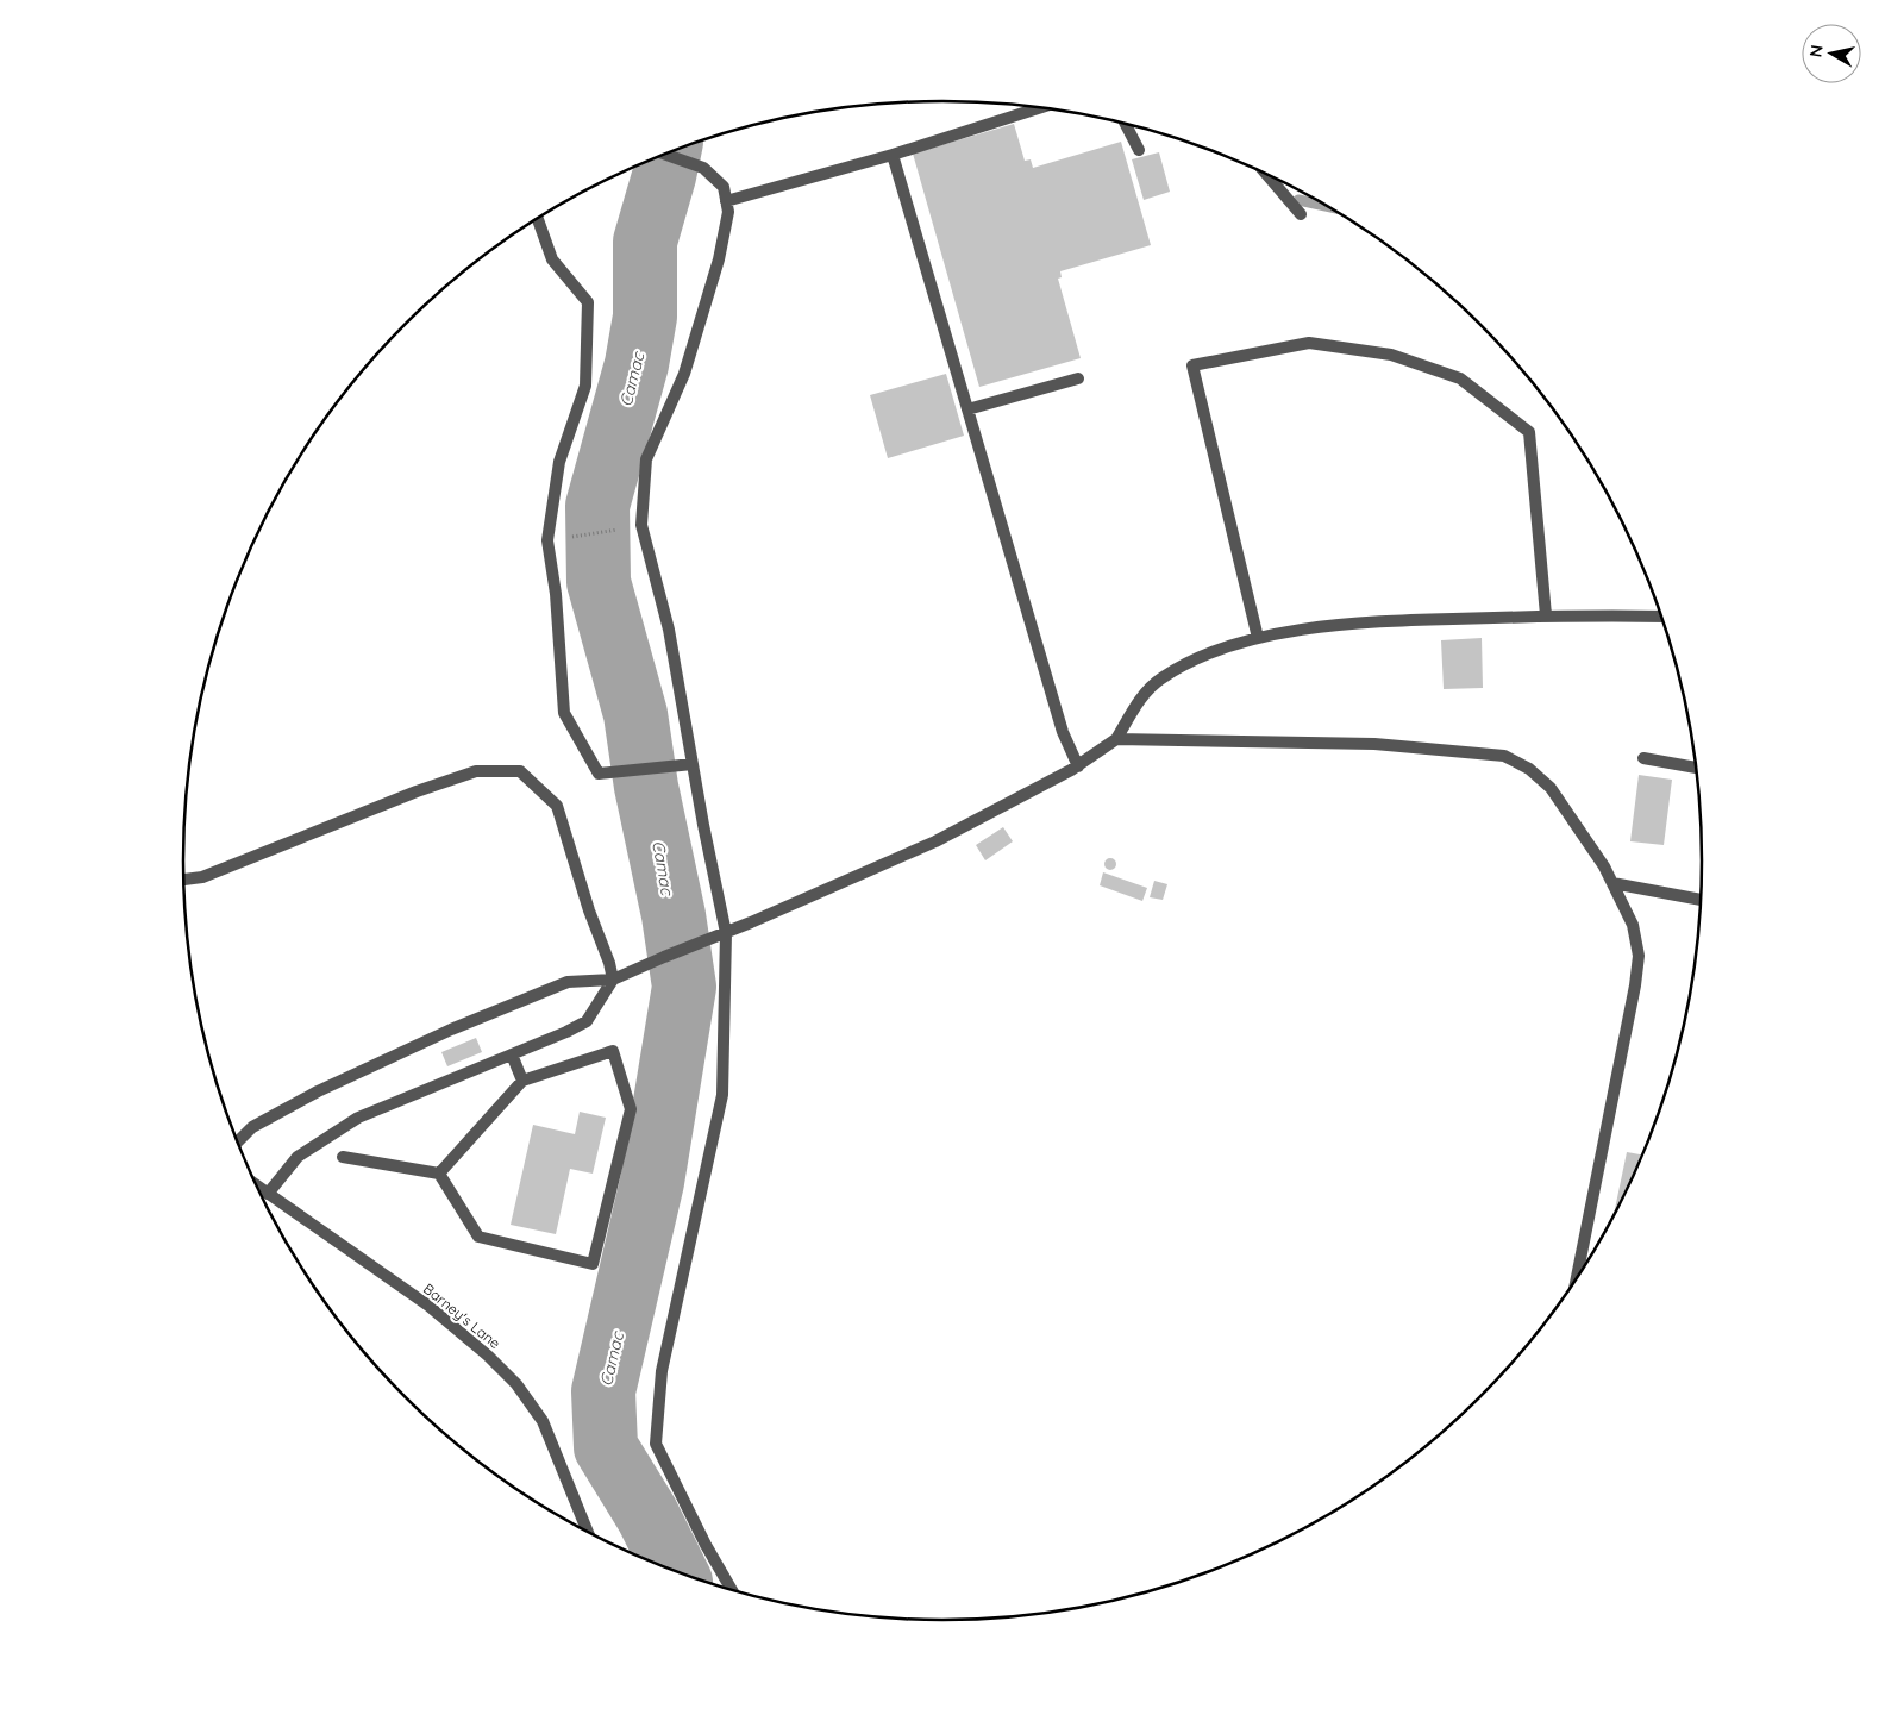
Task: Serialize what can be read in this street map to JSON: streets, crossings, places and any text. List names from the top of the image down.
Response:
{
  "streets": {
    "street": ["Barney's Lane"]
  },
  "water": ["Camac"],
  "north": "left"
}
